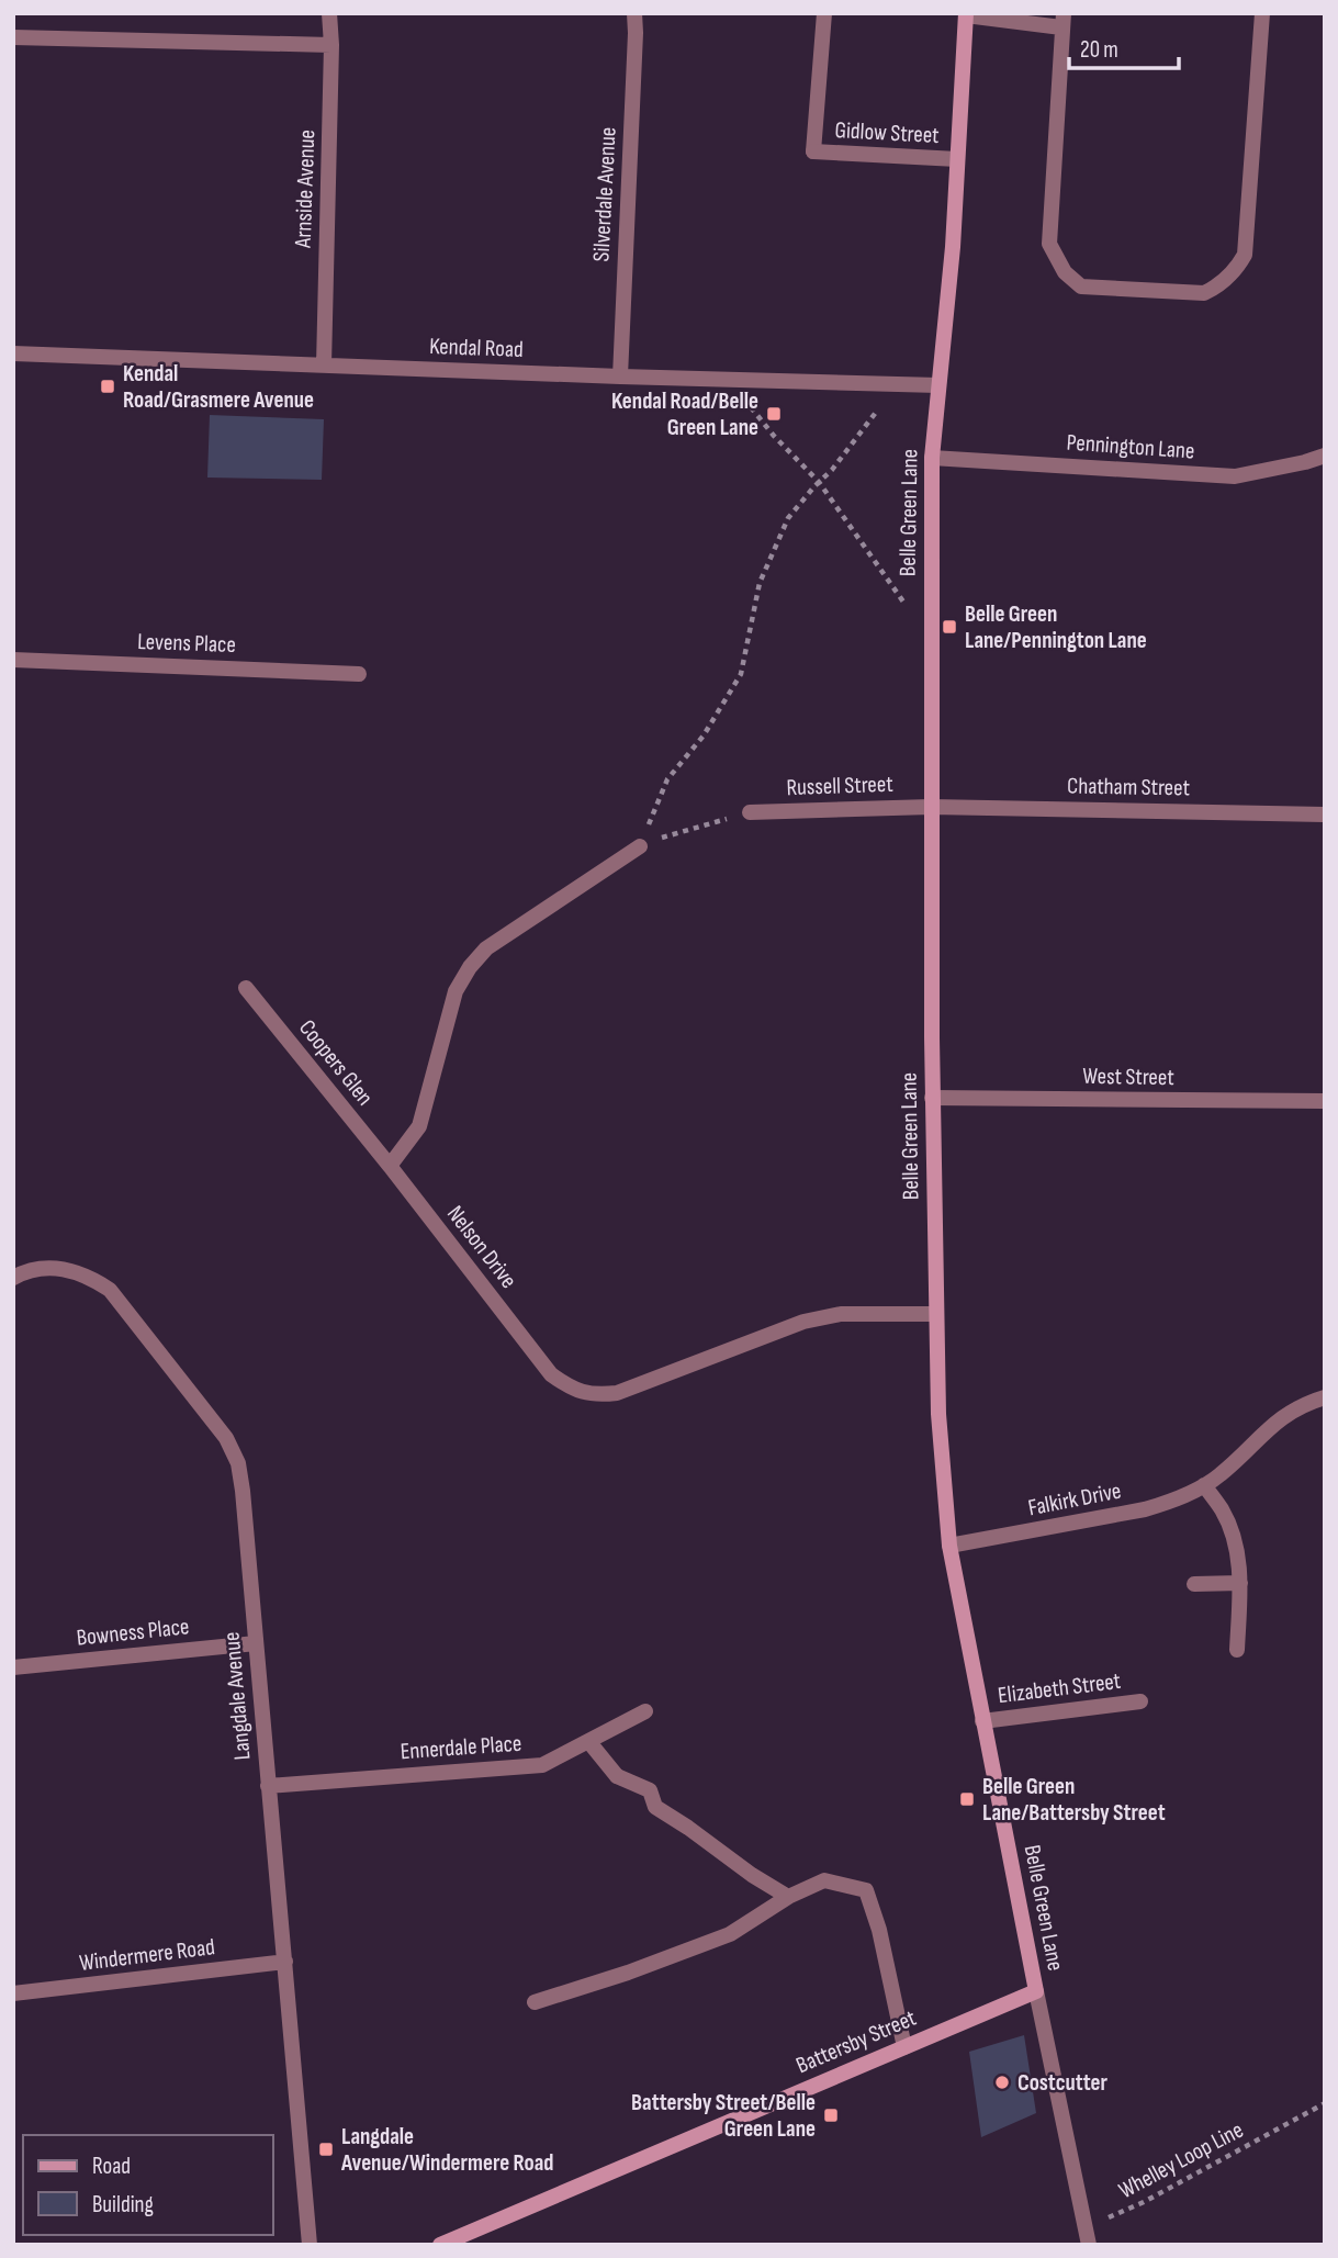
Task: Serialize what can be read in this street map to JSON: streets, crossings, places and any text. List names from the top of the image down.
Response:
{
  "streets": {
    "street": [
      "Gidlow Street",
      "Arnside Avenue",
      "Silverdale Avenue",
      "Kendal Road",
      "Pennington Lane",
      "Belle Green Lane",
      "Levens Place",
      "Russell Street",
      "Chatham Street",
      "Coopers Glen",
      "West Street",
      "Nelson Drive",
      "Falkirk Drive",
      "Bowness Place",
      "Elizabeth Street",
      "Langdale Avenue",
      "Ennerdale Place",
      "Windermere Road",
      "Battersby Street"
    ],
    "path": ["Whelley Loop Line"]
  },
  "crossings": [
    ["Gidlow Street", "Belle Green Lane"],
    ["Arnside Avenue", "Kendal Road"],
    ["Silverdale Avenue", "Kendal Road"],
    ["Kendal Road", "Belle Green Lane"],
    ["Pennington Lane", "Belle Green Lane"],
    ["Belle Green Lane", "Russell Street"],
    ["Belle Green Lane", "Chatham Street"],
    ["Belle Green Lane", "West Street"],
    ["Belle Green Lane", "Nelson Drive"],
    ["Belle Green Lane", "Falkirk Drive"],
    ["Belle Green Lane", "Elizabeth Street"],
    ["Belle Green Lane", "Battersby Street"],
    ["Belle Green Lane", "Whelley Loop Line"],
    ["Russell Street", "Chatham Street"],
    ["Coopers Glen", "Nelson Drive"],
    ["Bowness Place", "Langdale Avenue"],
    ["Langdale Avenue", "Ennerdale Place"],
    ["Langdale Avenue", "Windermere Road"]
  ],
  "places": {
    "transit": [
      "Kendal Road/Grasmere Avenue",
      "Kendal Road/Belle Green Lane",
      "Belle Green Lane/Pennington Lane",
      "Belle Green Lane/Battersby Street",
      "Battersby Street/Belle Green Lane",
      "Langdale Avenue/Windermere Road"
    ],
    "other": ["Costcutter"]
  },
  "legend": ["Road", "Building"],
  "scale_bar": "20 m"
}
